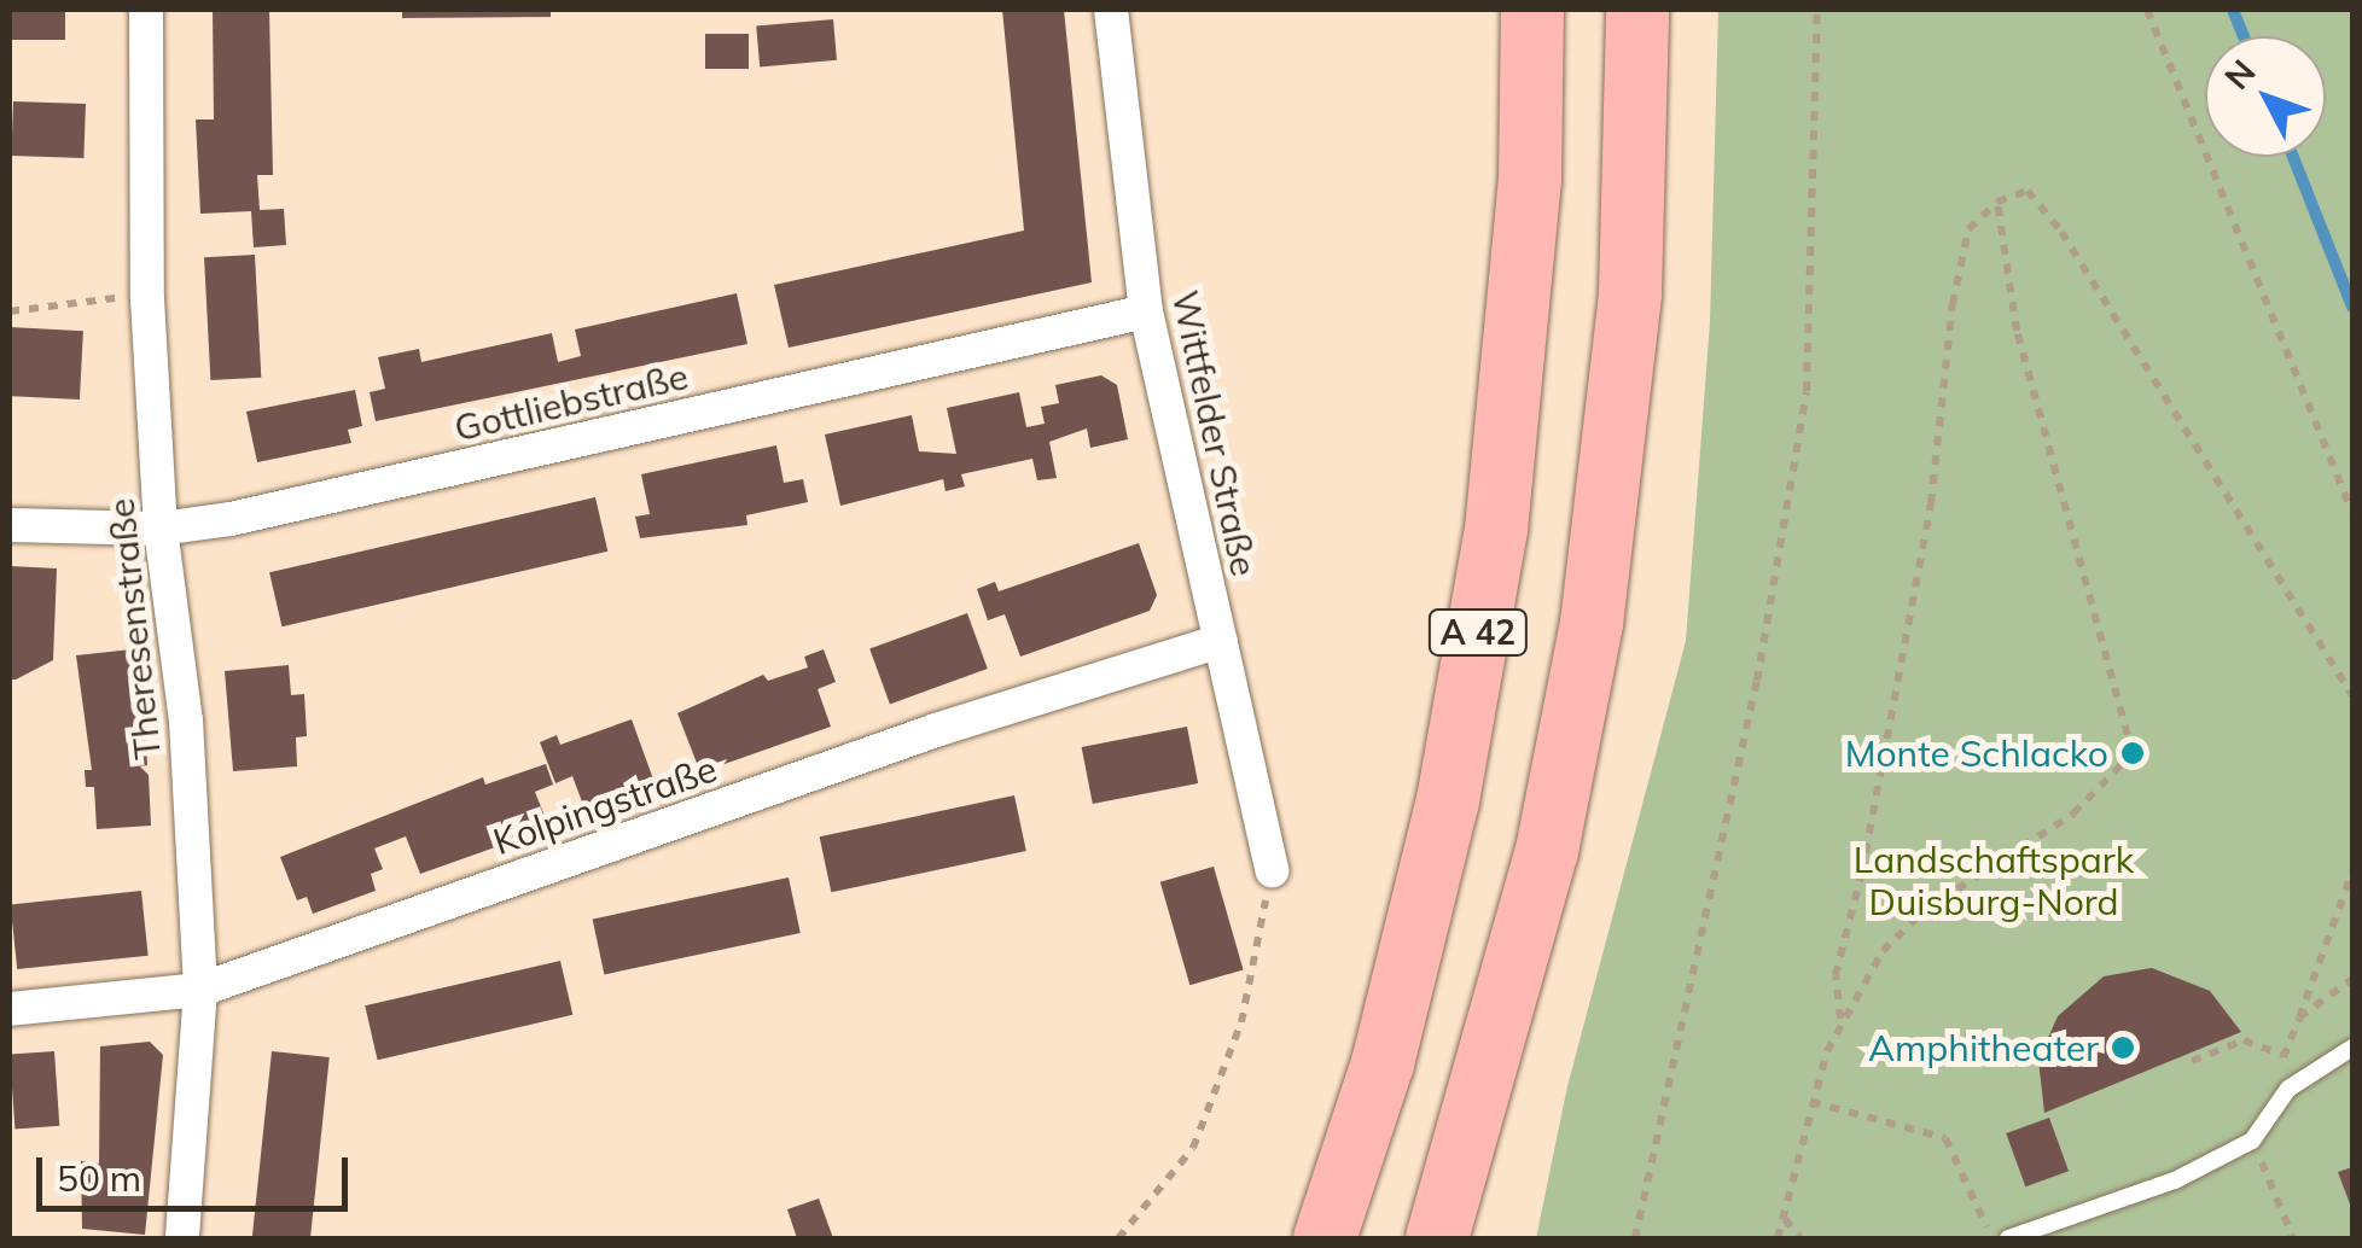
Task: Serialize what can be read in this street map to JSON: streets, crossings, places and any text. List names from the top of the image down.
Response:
{
  "streets": {
    "highway": ["A 42"],
    "street": [
      "Gottliebstraße",
      "Wittfelder Straße",
      "Theresenstraße",
      "Kolpingstraße"
    ]
  },
  "crossings": [
    ["Gottliebstraße", "Wittfelder Straße"],
    ["Gottliebstraße", "Theresenstraße"],
    ["Wittfelder Straße", "Kolpingstraße"],
    ["Theresenstraße", "Kolpingstraße"]
  ],
  "parks": ["Landschaftspark Duisburg-Nord"],
  "places": ["Monte Schlacko", "Amphitheater"],
  "scale_bar": "50 m",
  "north": "top left"
}
